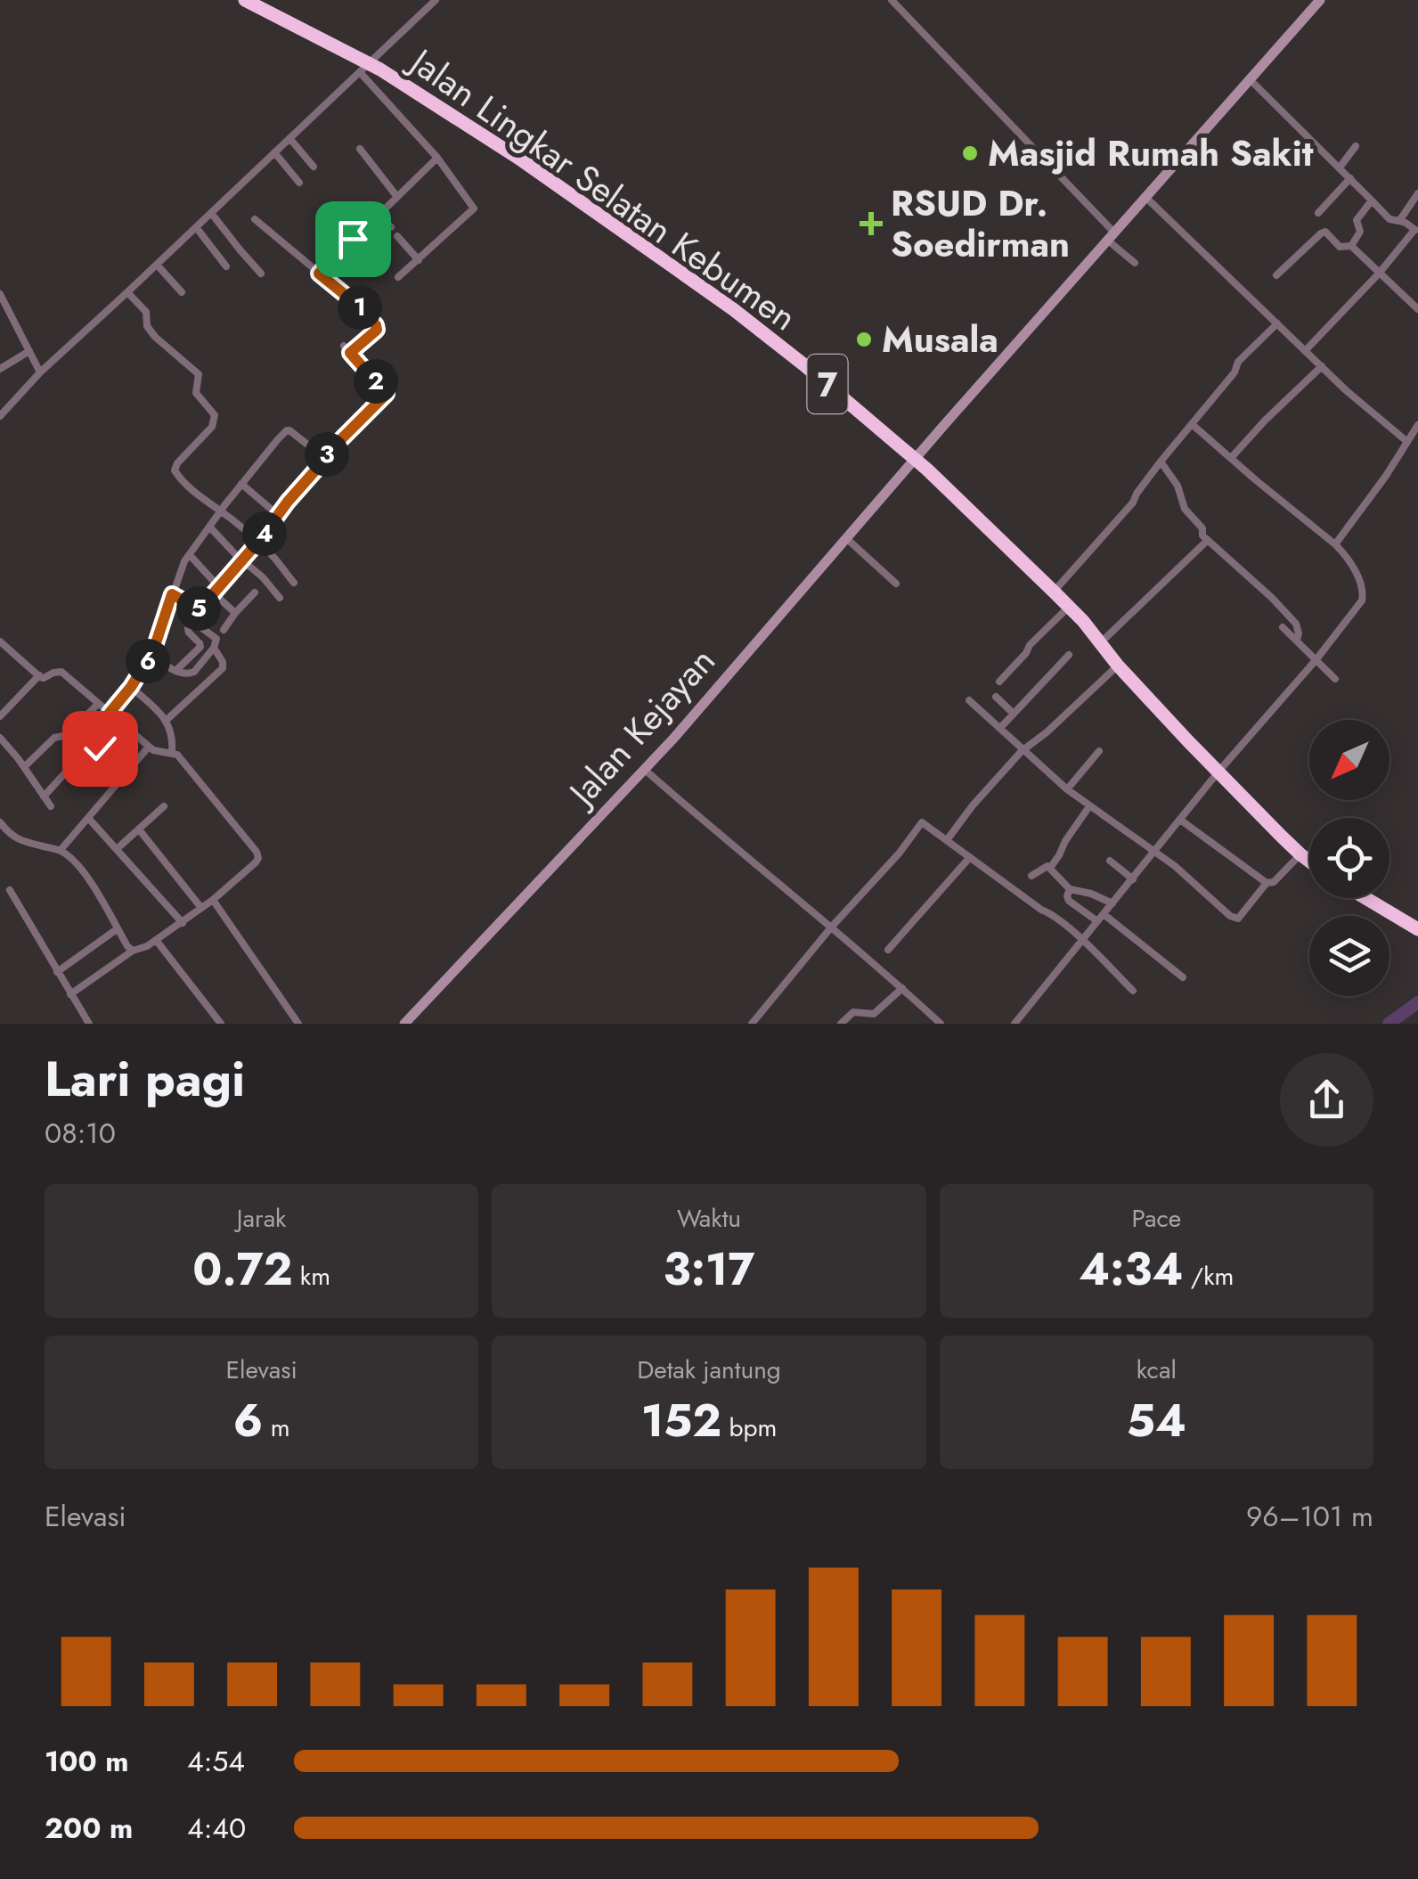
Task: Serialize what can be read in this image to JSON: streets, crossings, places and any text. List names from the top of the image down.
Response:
{
  "streets": {
    "highway": ["Jalan Lingkar Selatan Kebumen", "7"],
    "main road": ["Jalan Kejayan"]
  },
  "crossings": [
    ["Jalan Lingkar Selatan Kebumen", "Jalan Kejayan"]
  ],
  "places": {
    "other": ["Masjid Rumah Sakit", "Musala"],
    "health": ["RSUD Dr. Soedirman"]
  },
  "north": "bottom left",
  "page": {
    "pins": [
      "1",
      "2",
      "3",
      "4",
      "5",
      "6"
    ],
    "heading": ["Lari pagi", "08:10"],
    "stats": [
      ["Jarak", "0.72 km"],
      ["Waktu", "3:17"],
      ["Pace", "4:34 /km"],
      ["Elevasi", "6 m"],
      ["Detak jantung", "152 bpm"],
      ["kcal", "54"]
    ],
    "chart": ["Elevasi", "96–101 m"],
    "list": [
      {
        "name": "100 m",
        "note": "4:54"
      },
      {
        "name": "200 m",
        "note": "4:40"
      }
    ]
  }
}
